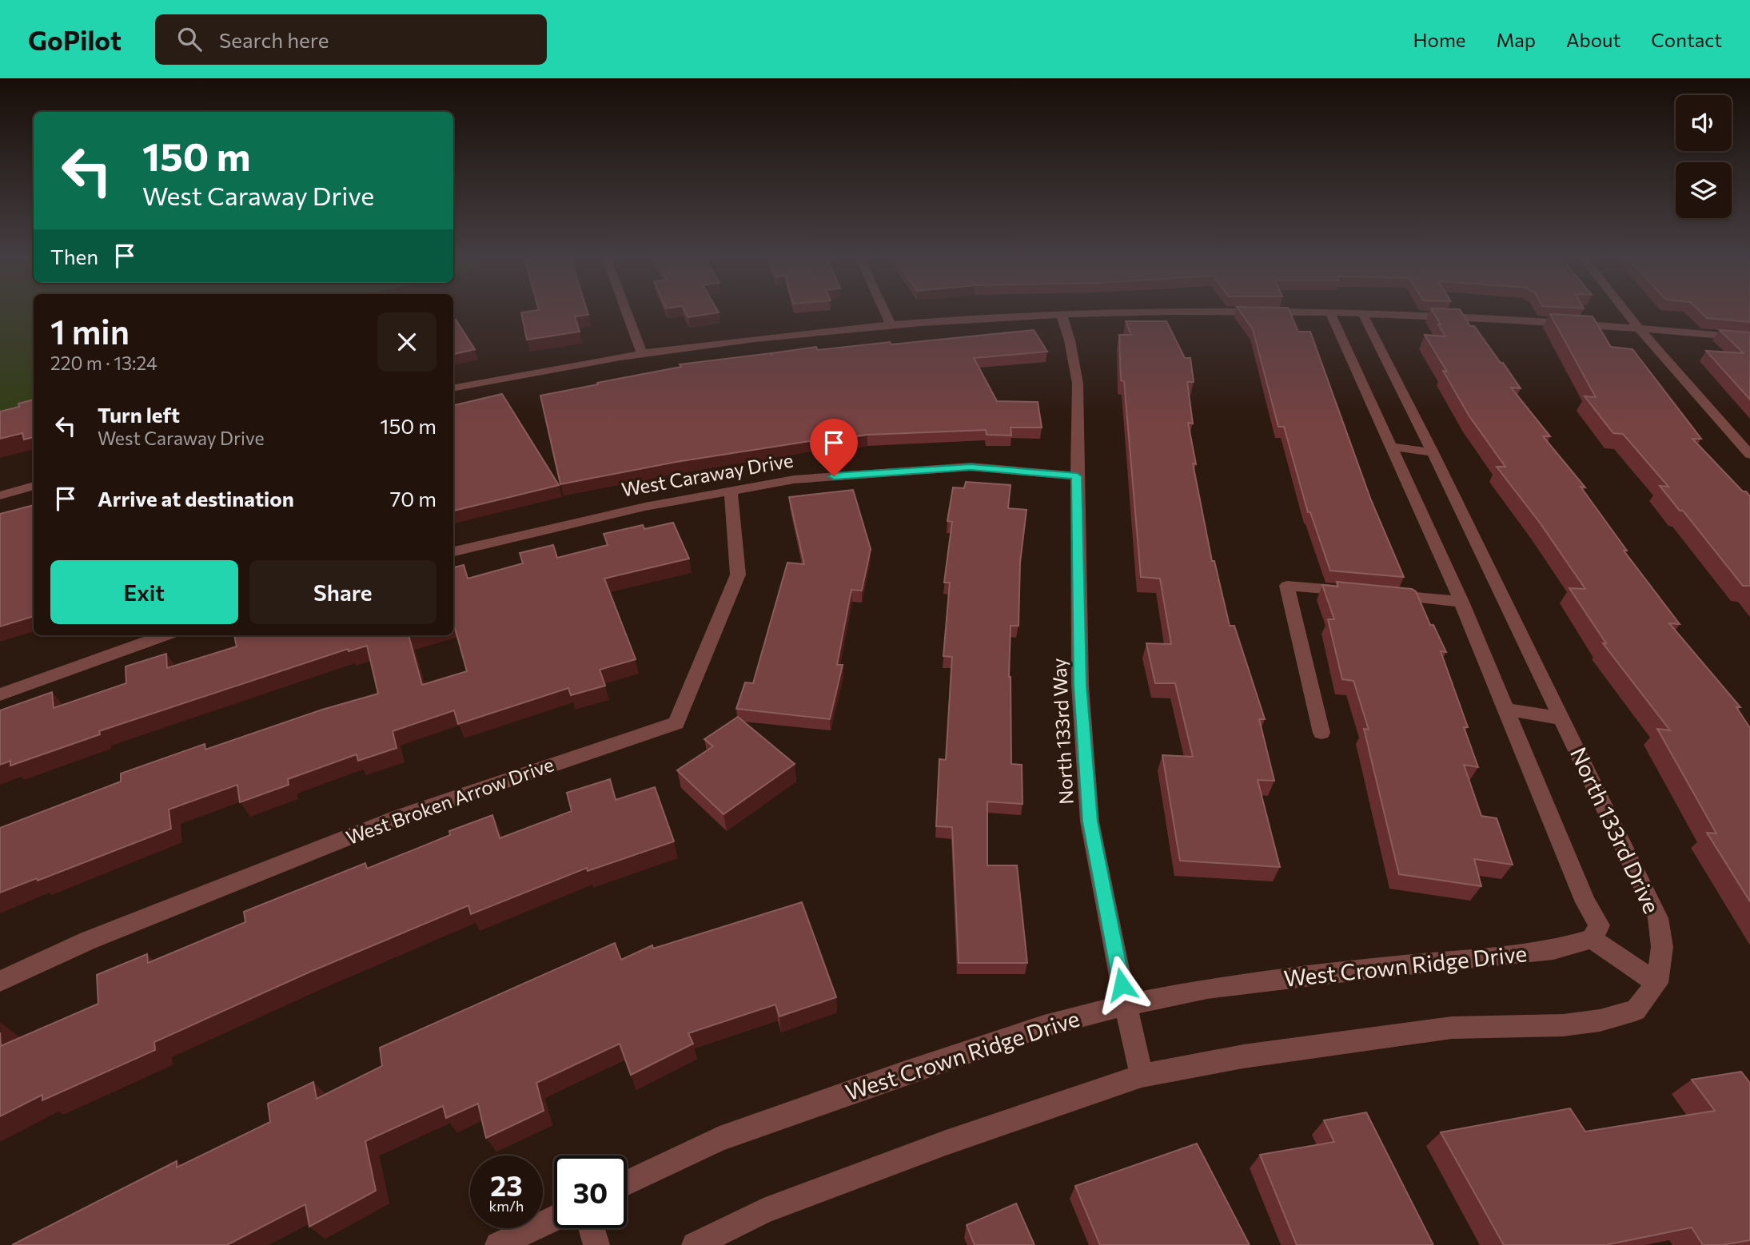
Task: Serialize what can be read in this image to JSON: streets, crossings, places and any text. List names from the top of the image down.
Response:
{
  "streets": {
    "street": [
      "West Caraway Drive",
      "North 133rd Way",
      "West Broken Arrow Drive",
      "North 133rd Drive",
      "West Crown Ridge Drive"
    ]
  },
  "crossings": [
    ["West Caraway Drive", "North 133rd Way"],
    ["West Caraway Drive", "West Broken Arrow Drive"],
    ["North 133rd Way", "West Crown Ridge Drive"]
  ],
  "page": {
    "header": "GoPilot",
    "search": "Search here",
    "nav": [
      "Home",
      "Map",
      "About",
      "Contact"
    ],
    "turn": ["150 m", "West Caraway Drive"],
    "then": "Then",
    "heading": ["1 min", "220 m · 13:24"],
    "list": [
      {
        "name": "Turn left",
        "note": "West Caraway Drive",
        "value": "150 m"
      },
      {
        "name": "Arrive at destination",
        "value": "70 m"
      }
    ],
    "buttons": ["Exit", "Share"],
    "speed": "23 km/h",
    "limit": "30"
  }
}
